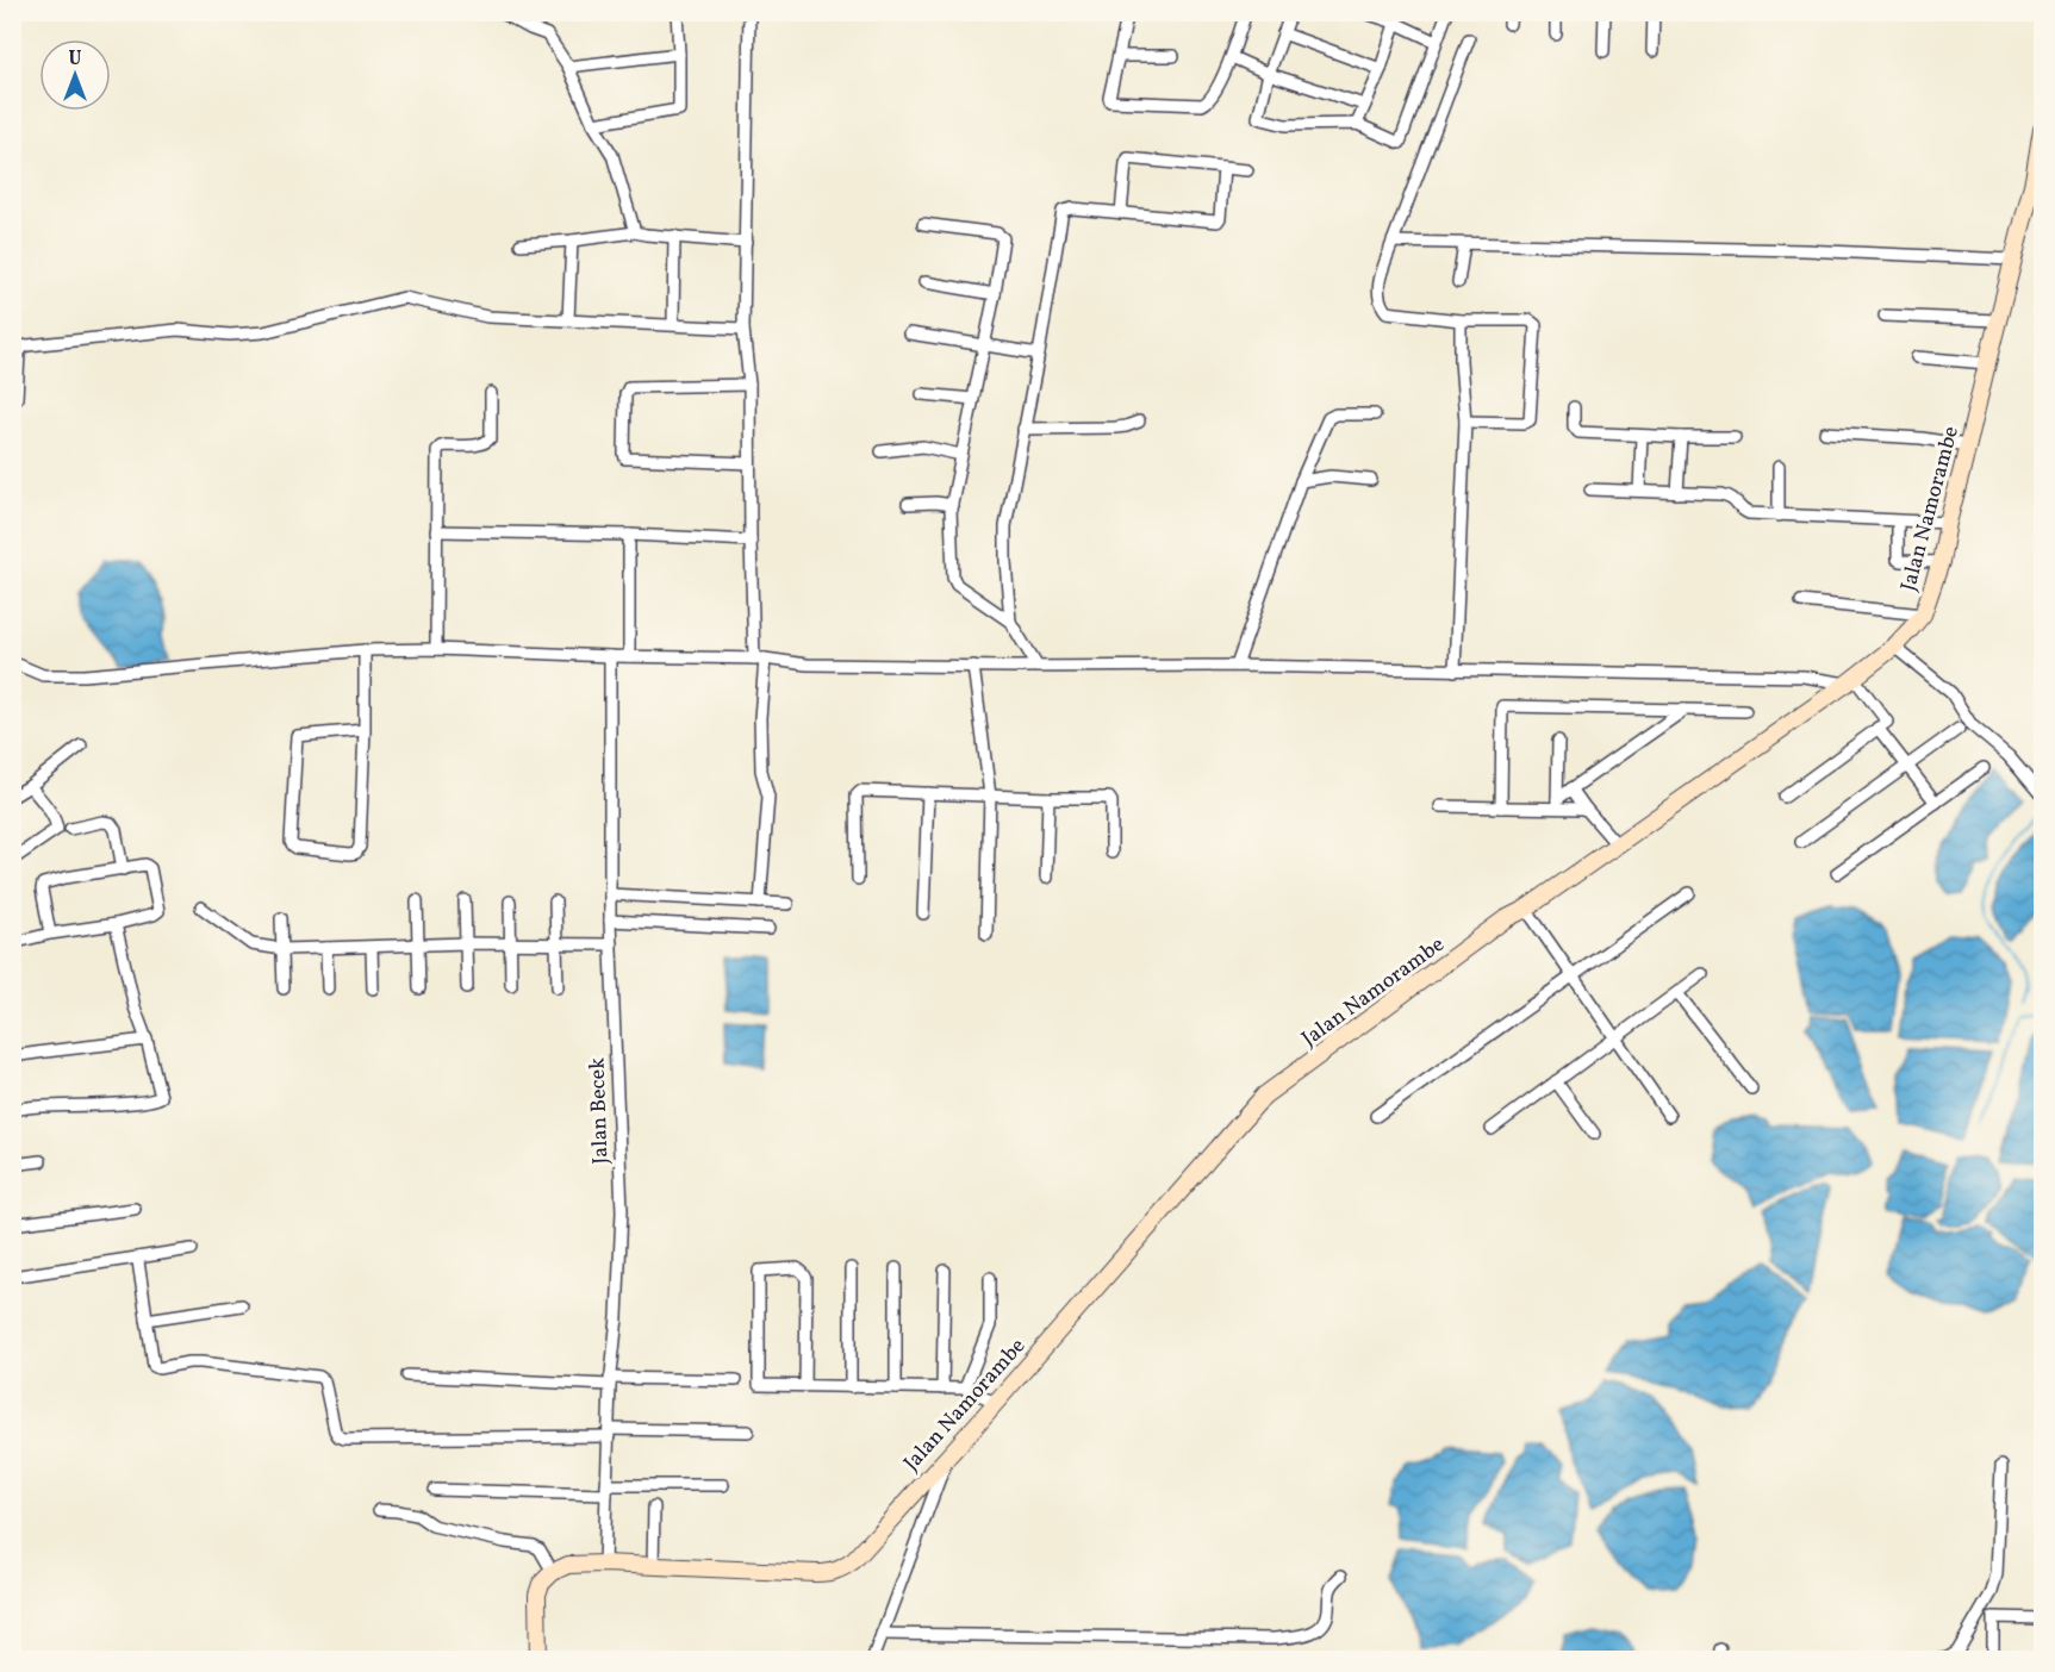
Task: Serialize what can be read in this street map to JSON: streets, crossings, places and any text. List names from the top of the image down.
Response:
{
  "streets": {
    "main road": ["Jalan Namorambe"],
    "street": ["Jalan Becek"]
  },
  "crossings": [
    ["Jalan Namorambe", "Jalan Becek"]
  ],
  "north": "top"
}
